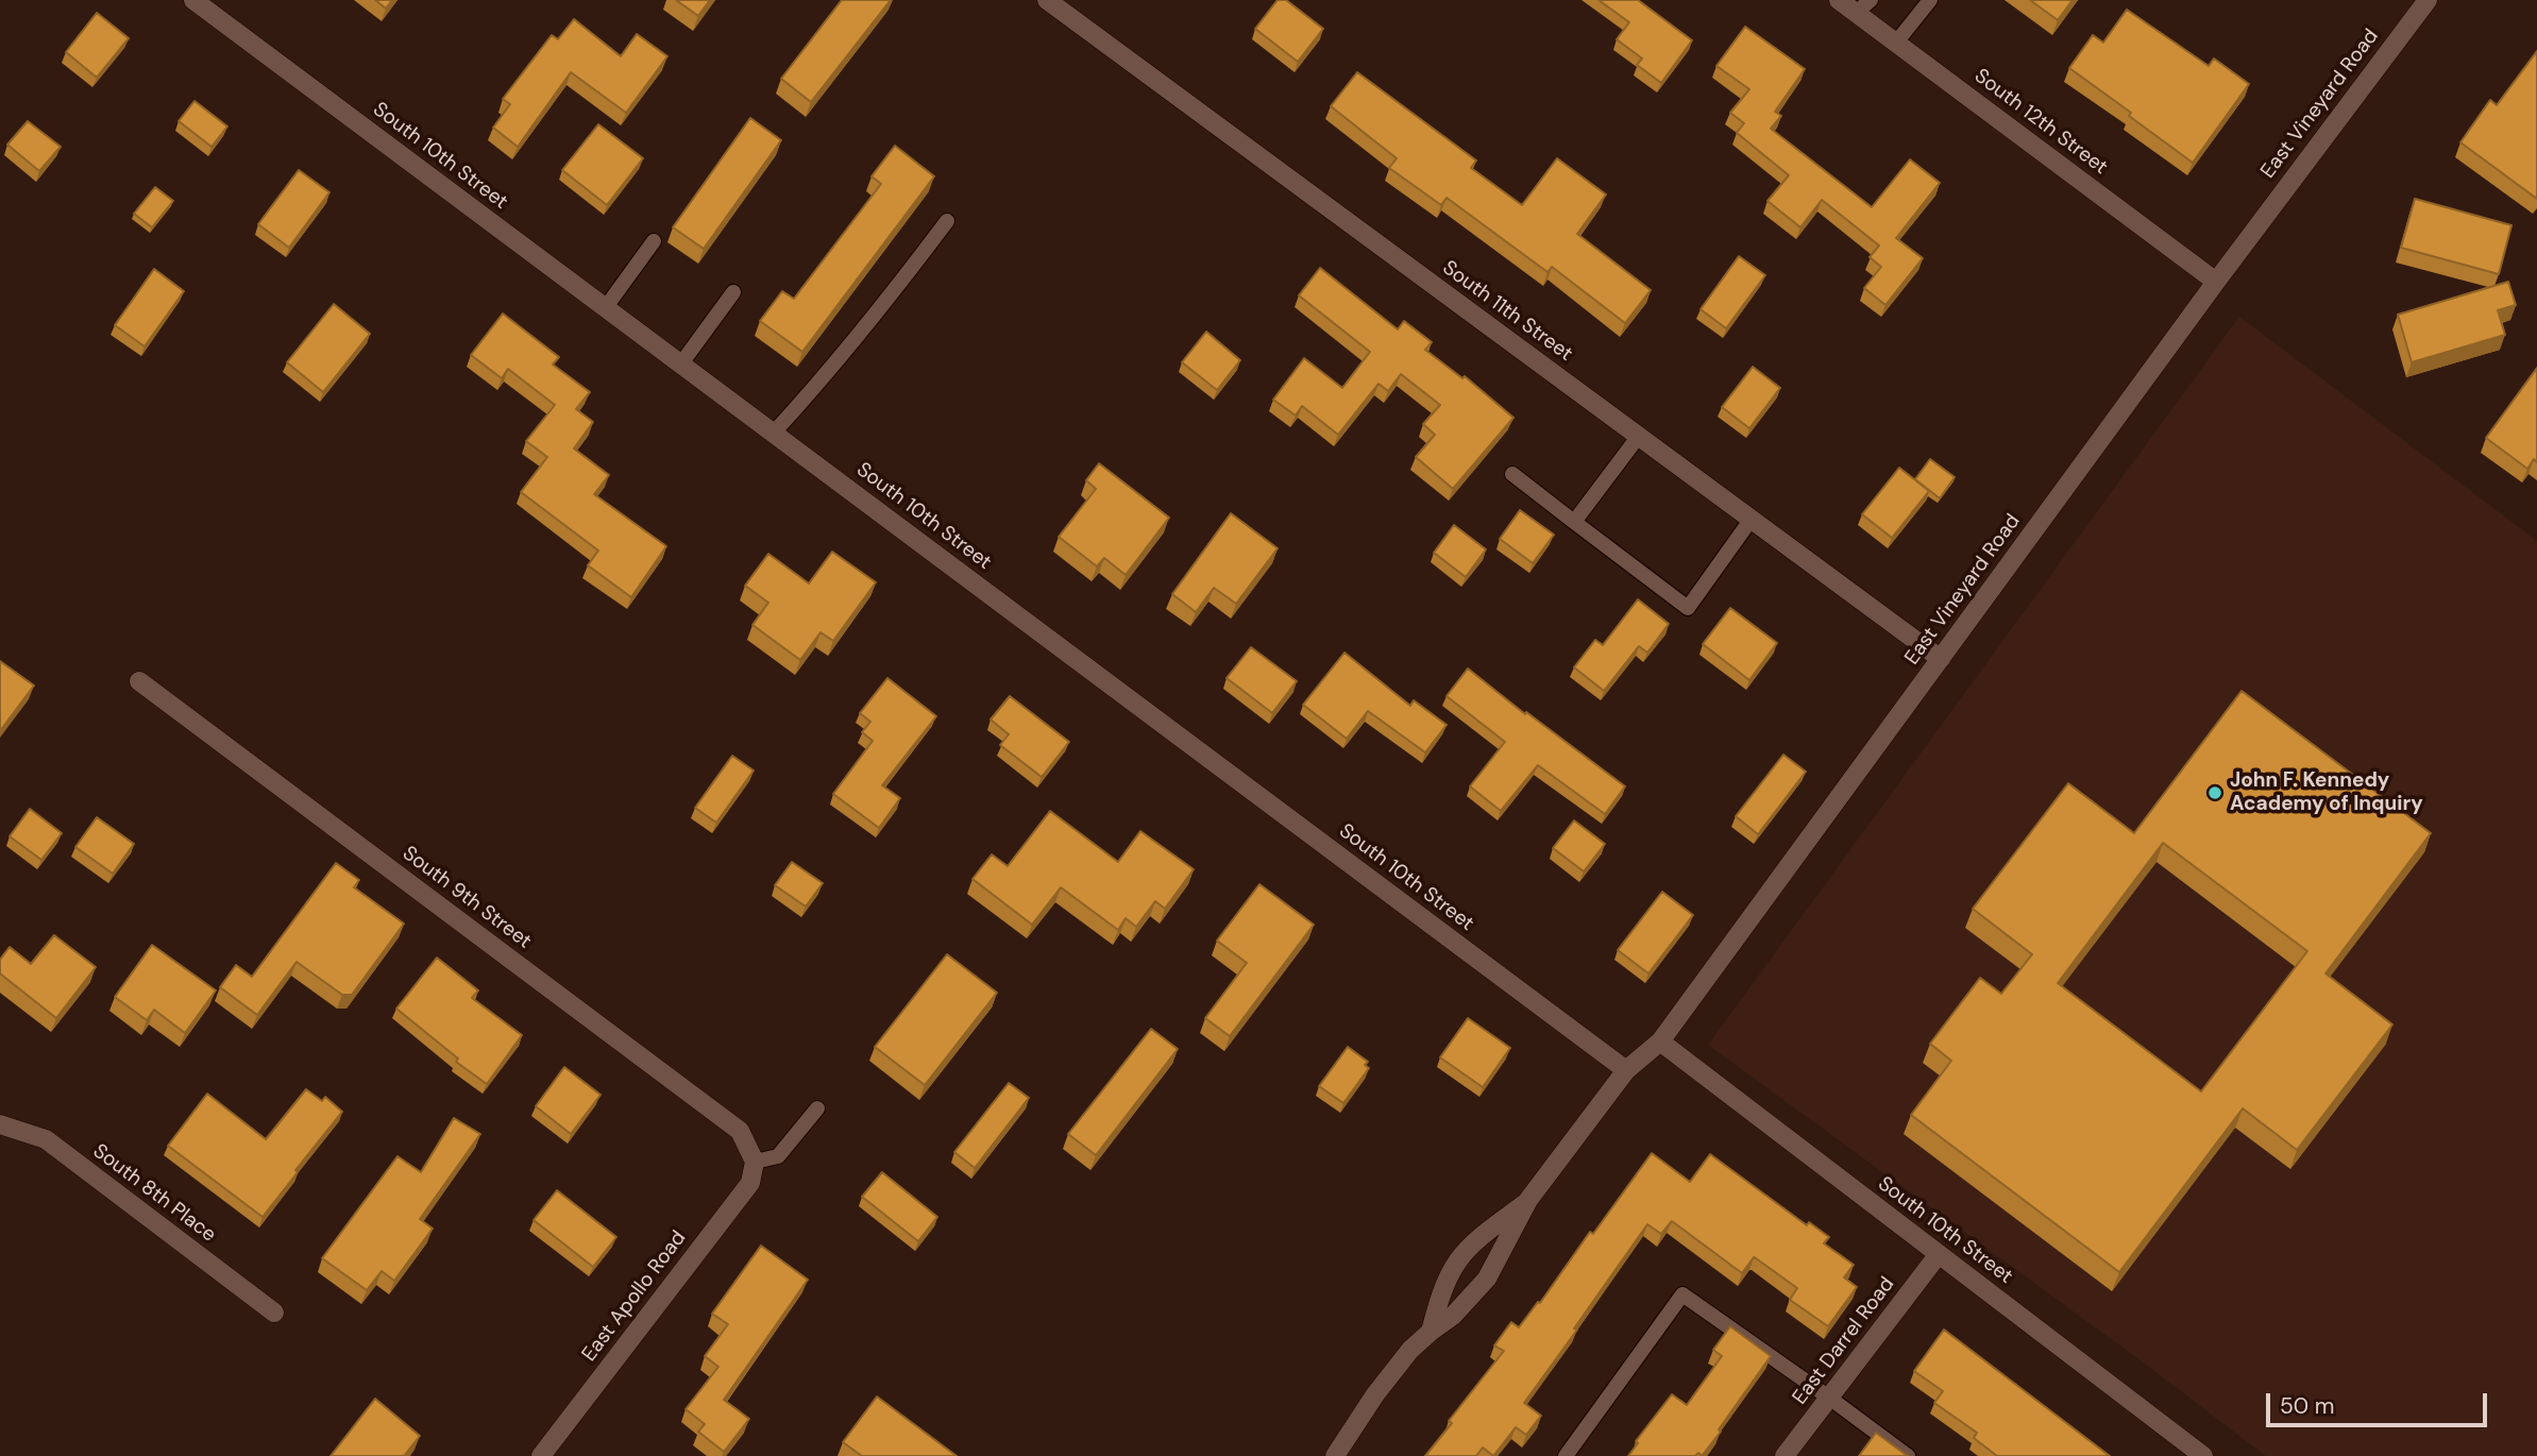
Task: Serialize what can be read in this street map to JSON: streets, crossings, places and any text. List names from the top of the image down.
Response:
{
  "streets": {
    "street": [
      "East Vineyard Road",
      "South 12th Street",
      "South 10th Street",
      "South 11th Street",
      "South 9th Street",
      "South 8th Place",
      "East Apollo Road",
      "East Darrel Road"
    ]
  },
  "crossings": [
    ["East Vineyard Road", "South 12th Street"],
    ["East Vineyard Road", "South 10th Street"],
    ["East Vineyard Road", "South 11th Street"],
    ["South 10th Street", "East Darrel Road"],
    ["South 9th Street", "East Apollo Road"]
  ],
  "places": ["John F. Kennedy Academy of Inquiry"],
  "scale_bar": "50 m"
}
